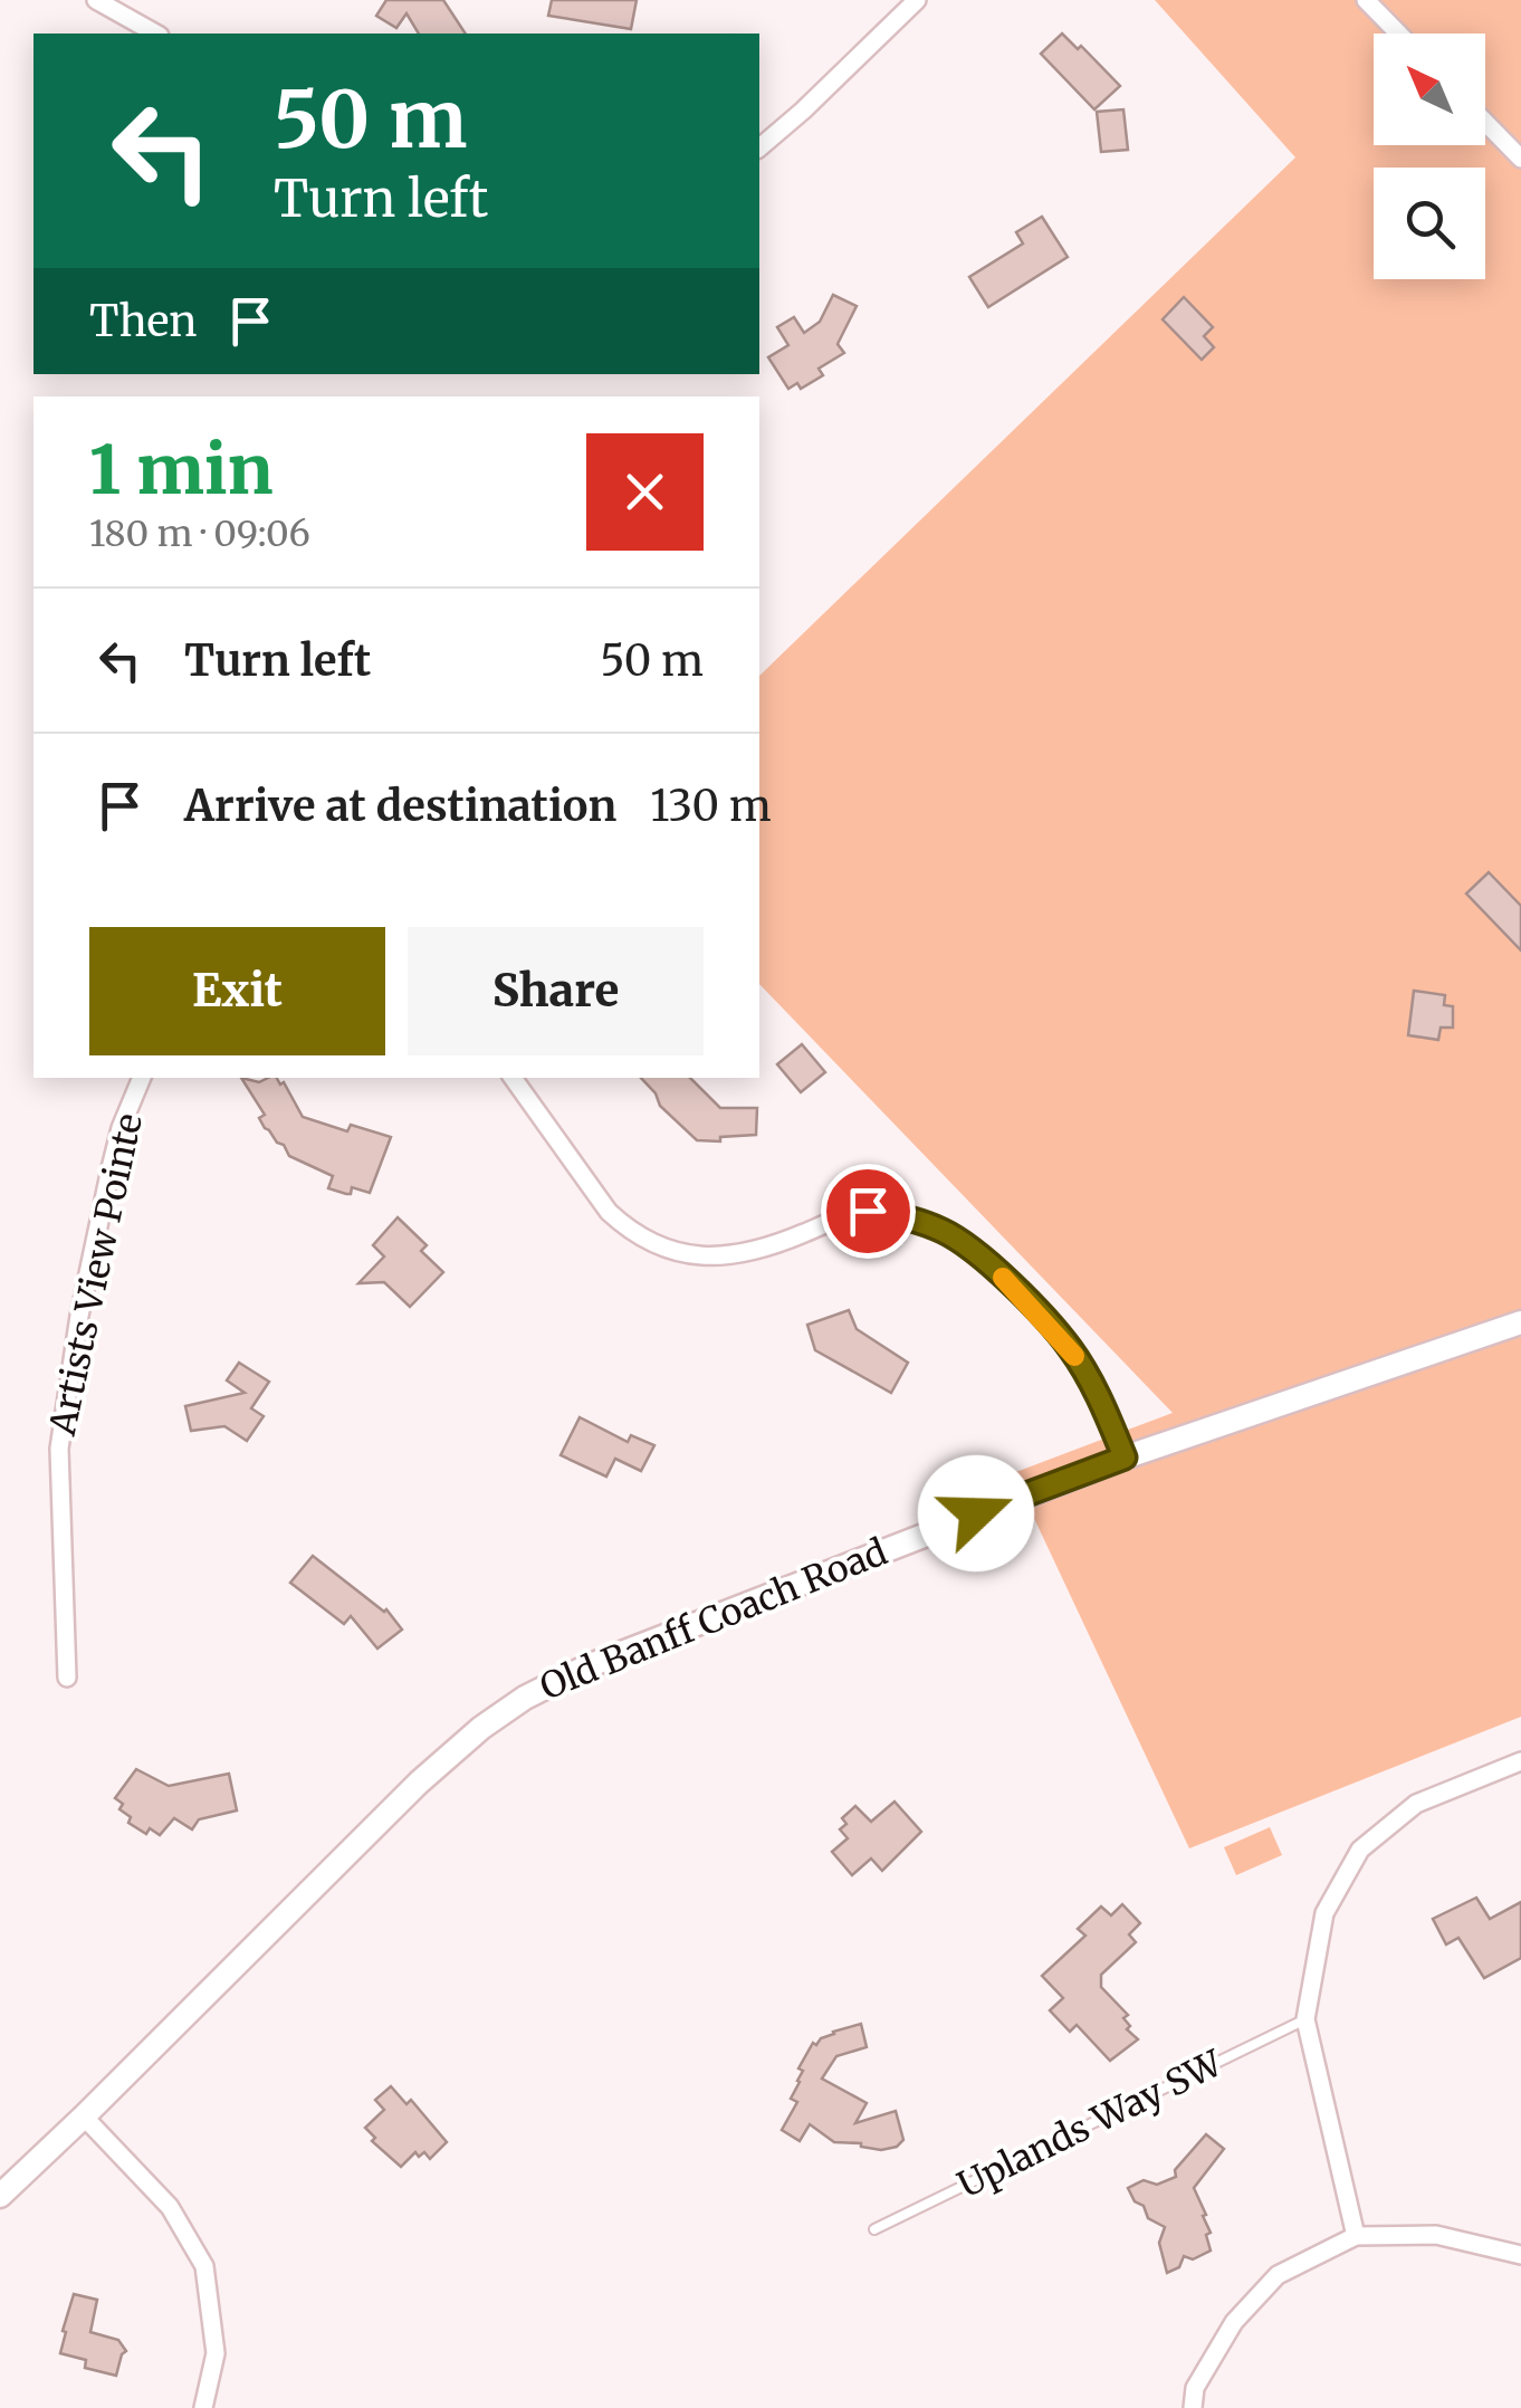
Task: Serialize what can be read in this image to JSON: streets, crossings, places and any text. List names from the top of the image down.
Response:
{
  "streets": {
    "main road": ["Old Banff Coach Road"],
    "street": ["Artists View Pointe"],
    "lane": ["Uplands Way SW"]
  },
  "north": "top left",
  "page": {
    "turn": ["50 m", "Turn left"],
    "then": "Then",
    "heading": ["1 min", "180 m · 09:06"],
    "list": [
      {
        "name": "Turn left",
        "value": "50 m"
      },
      {
        "name": "Arrive at destination",
        "value": "130 m"
      }
    ],
    "buttons": ["Exit", "Share"]
  }
}
